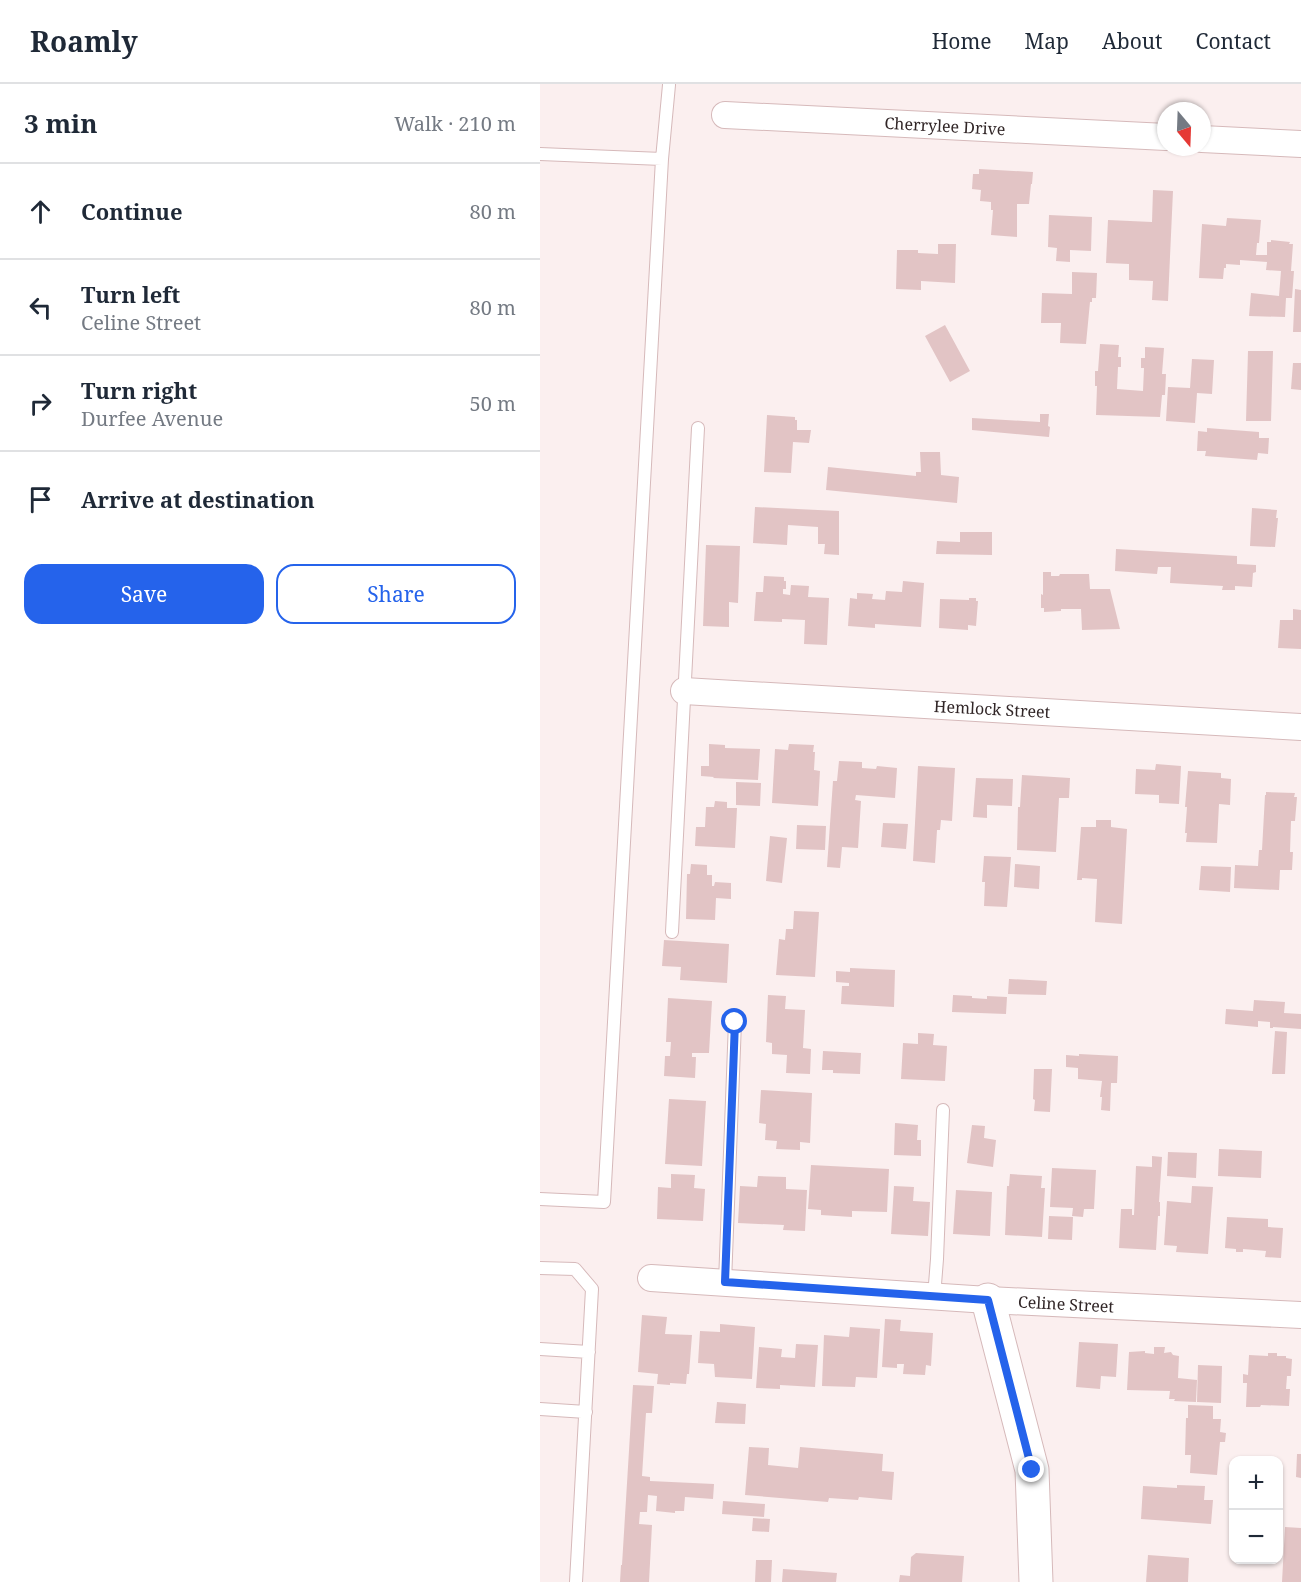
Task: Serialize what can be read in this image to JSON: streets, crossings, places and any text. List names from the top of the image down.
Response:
{
  "streets": {
    "street": ["Cherrylee Drive", "Hemlock Street", "Celine Street"]
  },
  "north": "bottom",
  "page": {
    "header": "Roamly",
    "nav": [
      "Home",
      "Map",
      "About",
      "Contact"
    ],
    "heading": ["3 min", "Walk · 210 m"],
    "list": [
      ["Continue", "80 m"],
      ["Turn left", "Celine Street", "80 m"],
      ["Turn right", "Durfee Avenue", "50 m"],
      "Arrive at destination"
    ],
    "buttons": ["Save", "Share"],
    "map_buttons": ["+", "−"]
  }
}
